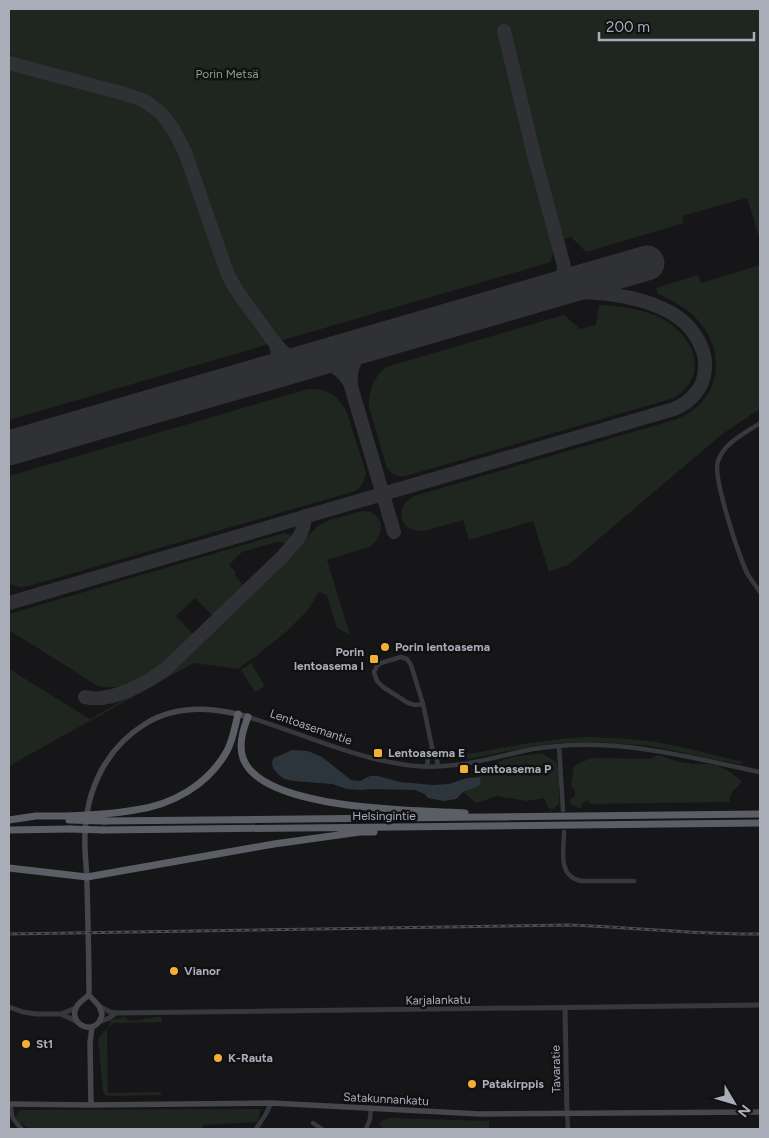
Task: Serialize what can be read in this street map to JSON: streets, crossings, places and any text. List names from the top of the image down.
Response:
{
  "streets": {
    "highway": ["Helsingintie"],
    "main road": ["Lentoasemantie", "Satakunnankatu"],
    "street": ["Karjalankatu", "Tavaratie"]
  },
  "crossings": [
    ["Karjalankatu", "Tavaratie"],
    ["Tavaratie", "Satakunnankatu"]
  ],
  "parks": ["Porin Metsä"],
  "places": {
    "other": [
      "Porin lentoasema",
      "Vianor",
      "St1",
      "K-Rauta",
      "Patakirppis"
    ],
    "transit": ["Porin lentoasema I", "Lentoasema E", "Lentoasema P"]
  },
  "scale_bar": "200 m",
  "north": "bottom right"
}
